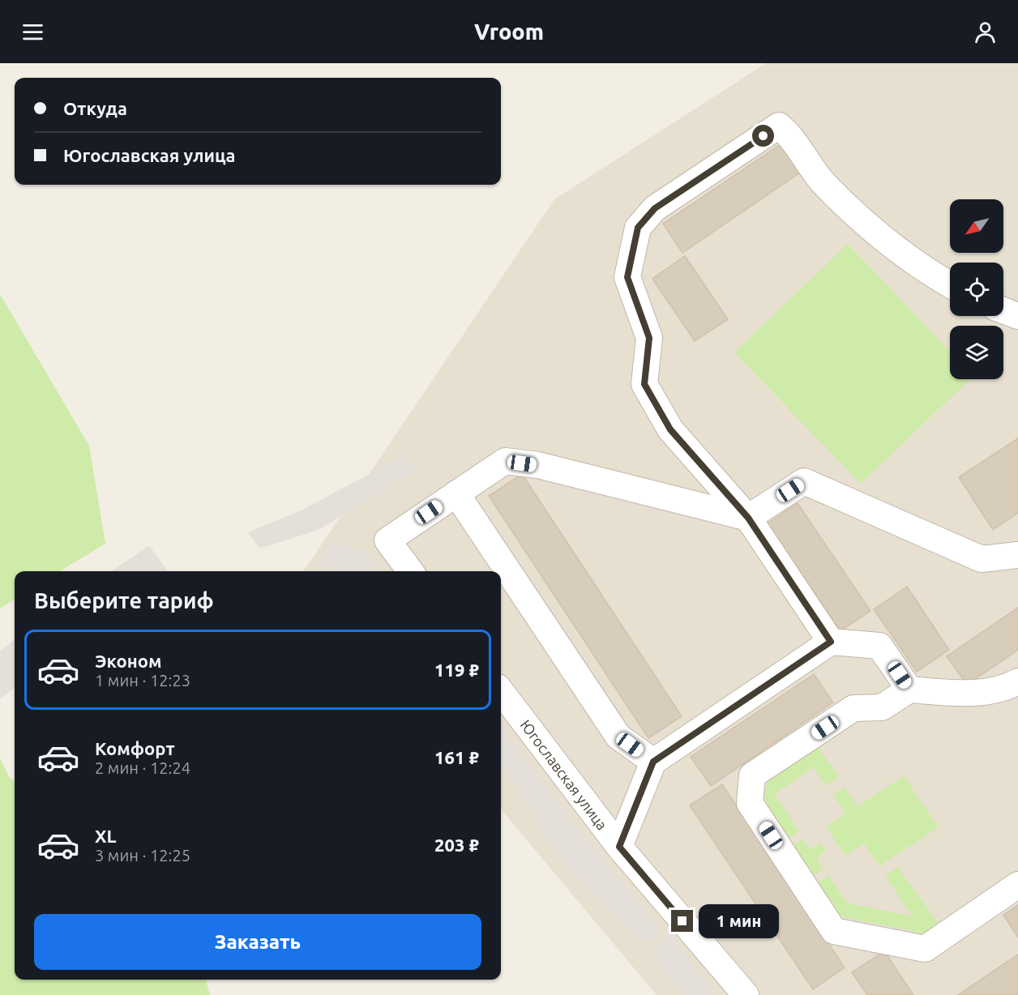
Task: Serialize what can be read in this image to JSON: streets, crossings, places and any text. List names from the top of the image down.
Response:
{
  "streets": {
    "street": ["Югославская улица"]
  },
  "north": "bottom left",
  "page": {
    "header": "Vroom",
    "banner": ["Откуда", "Югославская улица"],
    "heading": "Выберите тариф",
    "list": [
      {
        "name": "Эконом",
        "note": "1 мин · 12:23",
        "value": "119 ₽"
      },
      {
        "name": "Комфорт",
        "note": "2 мин · 12:24",
        "value": "161 ₽"
      },
      {
        "name": "XL",
        "note": "3 мин · 12:25",
        "value": "203 ₽"
      }
    ],
    "bubble": "1 мин",
    "buttons": "Заказать"
  }
}
